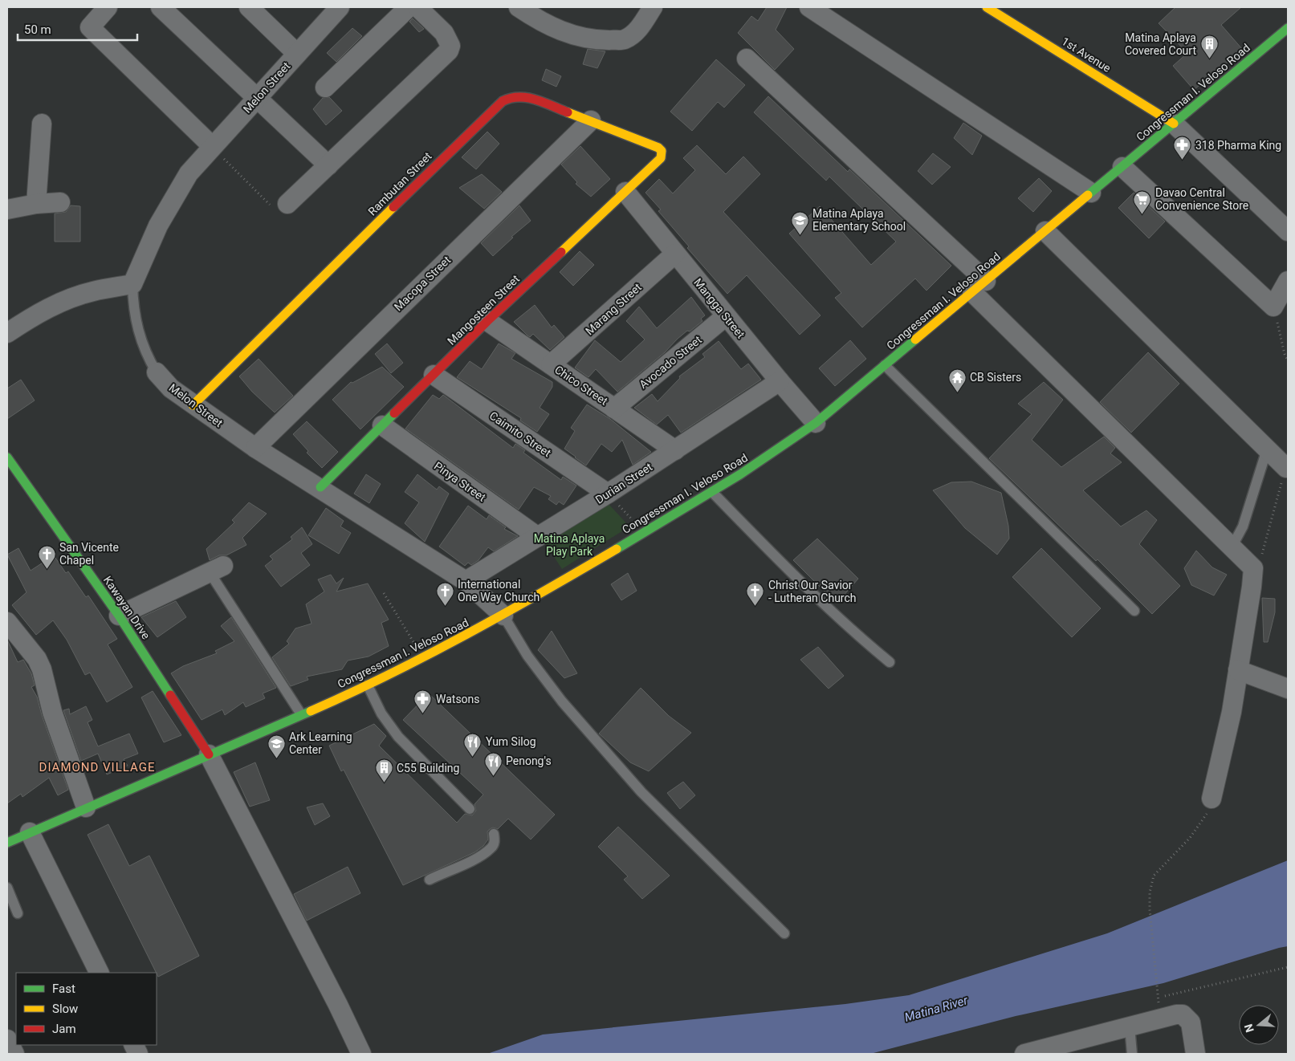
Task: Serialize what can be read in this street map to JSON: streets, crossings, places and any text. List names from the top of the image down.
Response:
{
  "streets": {
    "street": [
      "1st Avenue",
      "Melon Street",
      "Congressman I. Veloso Road",
      "Rambutan Street",
      "Macopa Street",
      "Mangga Street",
      "Marang Street",
      "Mangosteen Street",
      "Avocado Street",
      "Chico Street",
      "Caimito Street",
      "Pinya Street",
      "Durian Street",
      "Kawayan Drive"
    ]
  },
  "crossings": [
    ["1st Avenue", "Congressman I. Veloso Road"],
    ["Melon Street", "Congressman I. Veloso Road"],
    ["Melon Street", "Rambutan Street"],
    ["Melon Street", "Macopa Street"],
    ["Melon Street", "Mangosteen Street"],
    ["Melon Street", "Durian Street"],
    ["Congressman I. Veloso Road", "Mangga Street"],
    ["Congressman I. Veloso Road", "Kawayan Drive"],
    ["Rambutan Street", "Macopa Street"],
    ["Rambutan Street", "Mangosteen Street"],
    ["Mangga Street", "Marang Street"],
    ["Mangga Street", "Mangosteen Street"],
    ["Mangga Street", "Avocado Street"],
    ["Mangga Street", "Durian Street"],
    ["Marang Street", "Chico Street"],
    ["Mangosteen Street", "Chico Street"],
    ["Mangosteen Street", "Caimito Street"],
    ["Mangosteen Street", "Pinya Street"],
    ["Avocado Street", "Chico Street"],
    ["Chico Street", "Durian Street"],
    ["Caimito Street", "Durian Street"],
    ["Pinya Street", "Durian Street"]
  ],
  "districts": ["DIAMOND VILLAGE"],
  "water": ["Matina River"],
  "parks": ["Matina Aplaya Play Park"],
  "places": {
    "building": ["Matina Aplaya Covered Court", "C55 Building"],
    "pharmacy": ["318 Pharma King", "Watsons"],
    "supermarket": ["Davao Central Convenience Store"],
    "school or university": ["Matina Aplaya Elementary School", "Ark Learning Center"],
    "temple": ["CB Sisters"],
    "church": ["San Vicente Chapel", "International One Way Church", "Christ Our Savior - Lutheran Church"],
    "restaurant": ["Yum Silog", "Penong's"]
  },
  "legend": ["Fast", "Slow", "Jam"],
  "scale_bar": "50 m",
  "north": "left"
}
